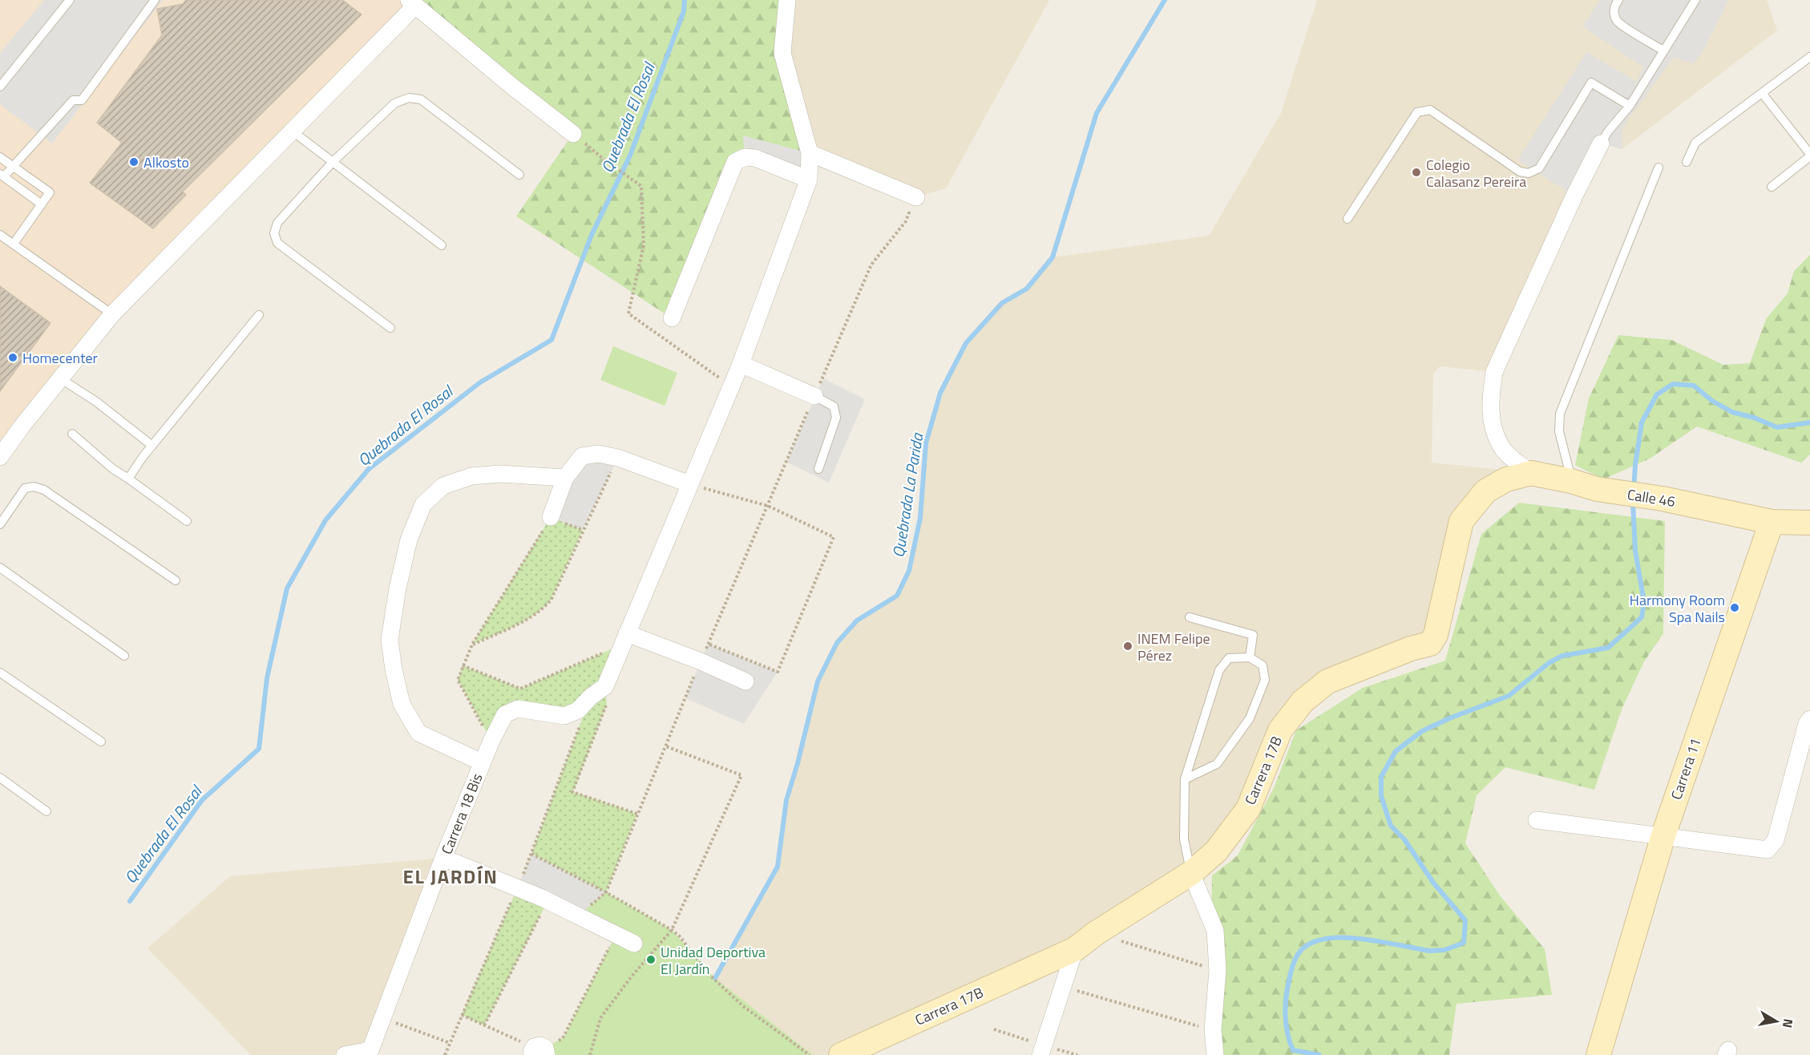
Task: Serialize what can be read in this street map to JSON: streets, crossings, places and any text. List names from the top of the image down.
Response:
{
  "streets": {
    "street": [
      "Calle 46",
      "Carrera 11",
      "Carrera 17B",
      "Carrera 18 Bis"
    ]
  },
  "crossings": [
    ["Calle 46", "Carrera 11"],
    ["Calle 46", "Carrera 17B"]
  ],
  "districts": ["EL JARDÍN"],
  "water": ["Quebrada El Rosal", "Quebrada La Parida"],
  "places": [
    "Alkosto",
    "Colegio Calasanz Pereira",
    "Homecenter",
    "Harmony Room Spa Nails",
    "INEM Felipe Pérez",
    "Unidad Deportiva El Jardín"
  ],
  "north": "right"
}
